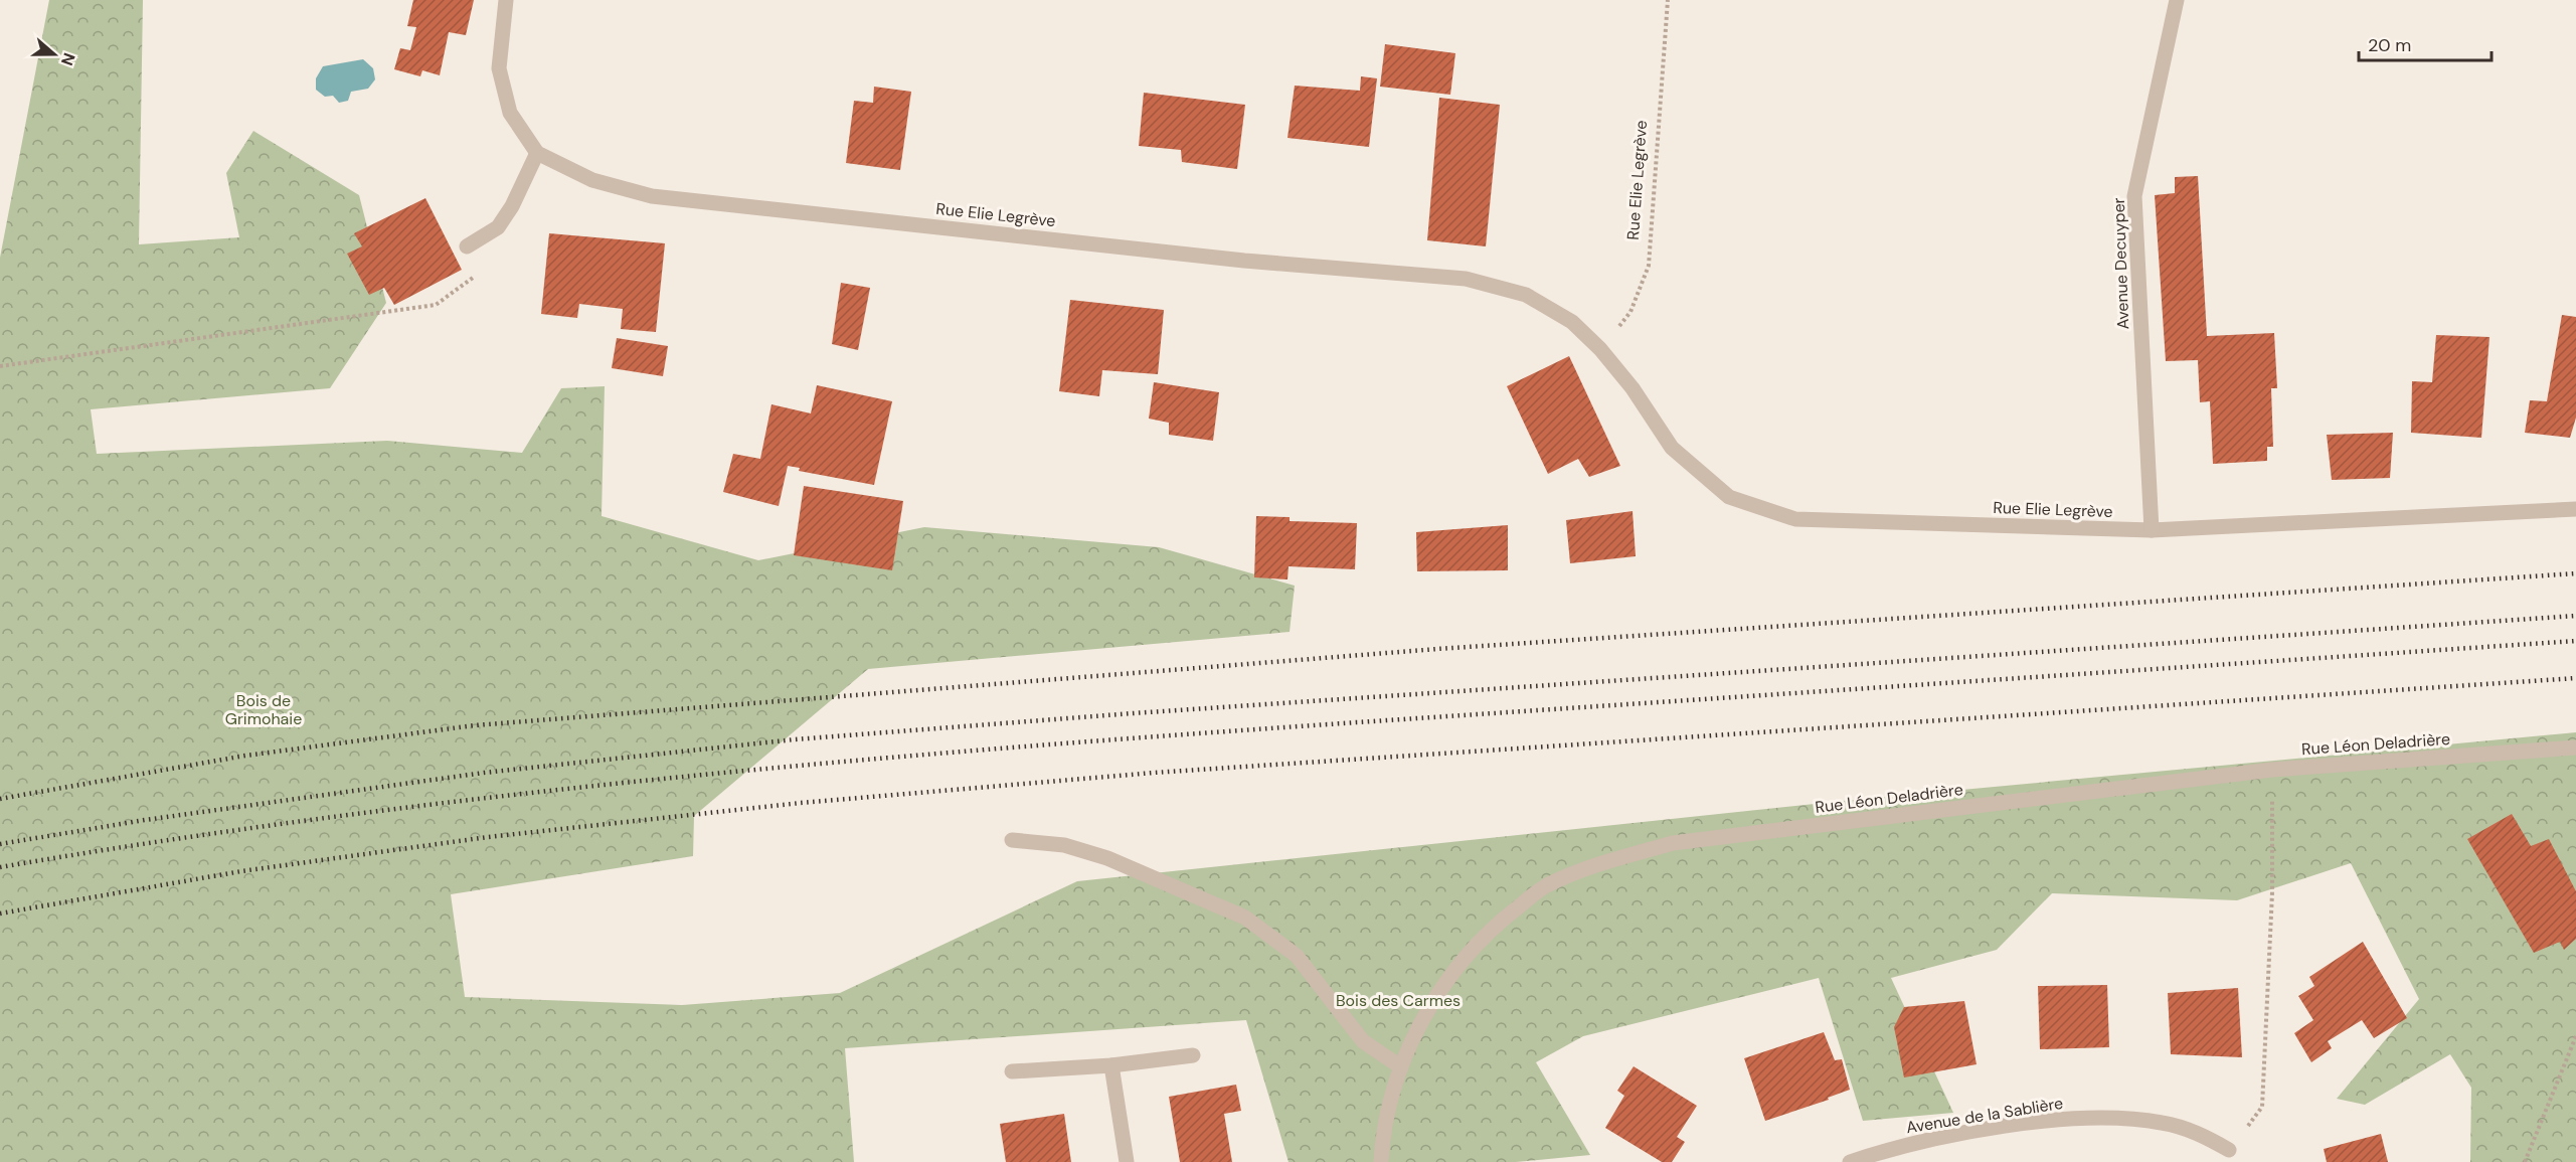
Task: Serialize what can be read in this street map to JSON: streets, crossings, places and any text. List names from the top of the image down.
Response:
{
  "streets": {
    "street": [
      "Rue Elie Legrève",
      "Avenue Decuyper",
      "Rue Léon Deladrière",
      "Avenue de la Sablière"
    ]
  },
  "crossings": [
    ["Rue Elie Legrève", "Avenue Decuyper"]
  ],
  "parks": ["Bois de Grimohaie", "Bois des Carmes"],
  "scale_bar": "20 m",
  "north": "right"
}
